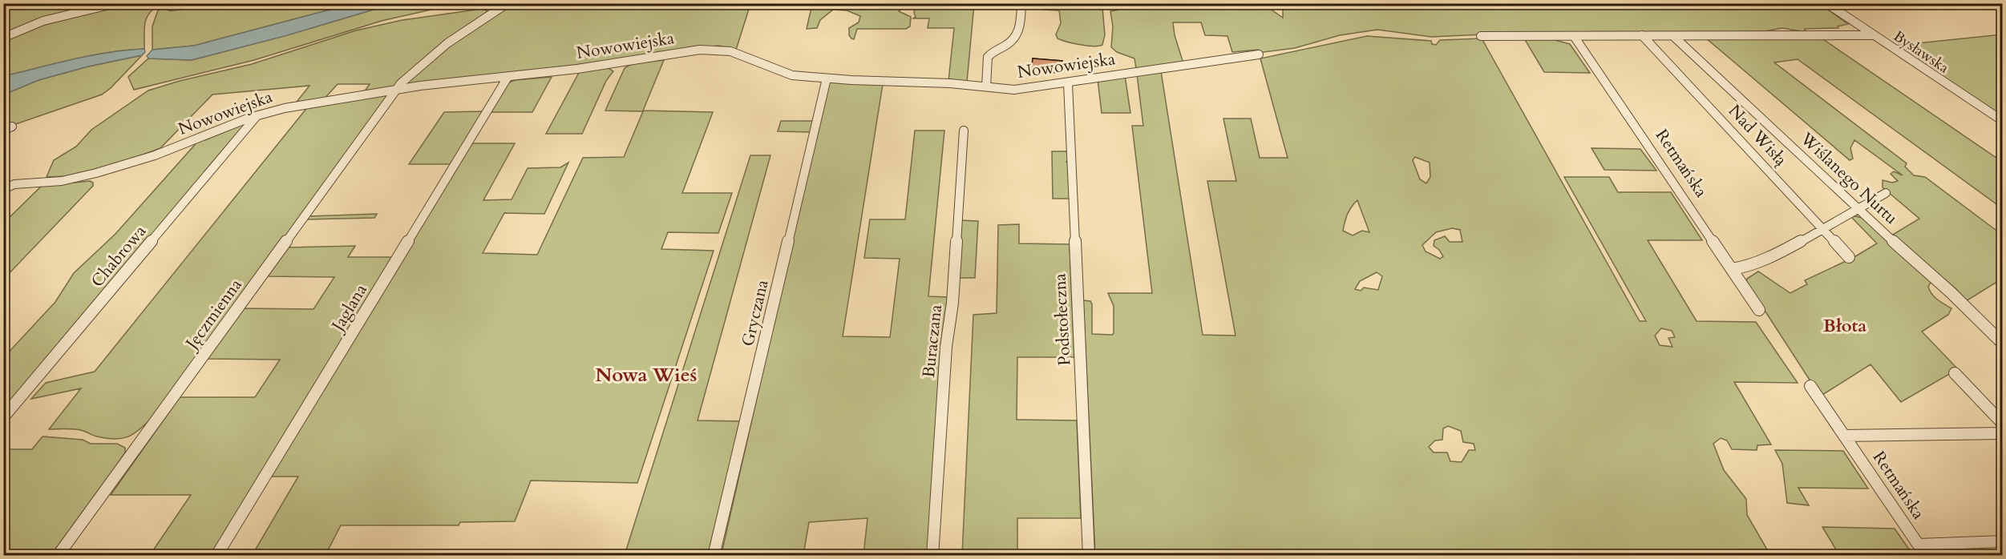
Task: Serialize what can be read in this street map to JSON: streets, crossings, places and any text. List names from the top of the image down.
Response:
{
  "streets": {
    "street": [
      "Nowowiejska",
      "Bysławska",
      "Nad Wisłą",
      "Retmańska",
      "Wiślanego Nurtu",
      "Chabrowa",
      "Jaglana",
      "Gryczana",
      "Jęczmienna",
      "Podstołeczna",
      "Buraczana"
    ]
  },
  "crossings": [
    ["Nowowiejska", "Chabrowa"],
    ["Nowowiejska", "Jaglana"],
    ["Nowowiejska", "Gryczana"],
    ["Nowowiejska", "Jęczmienna"],
    ["Nowowiejska", "Podstołeczna"]
  ],
  "districts": ["Błota", "Nowa Wieś"]
}
